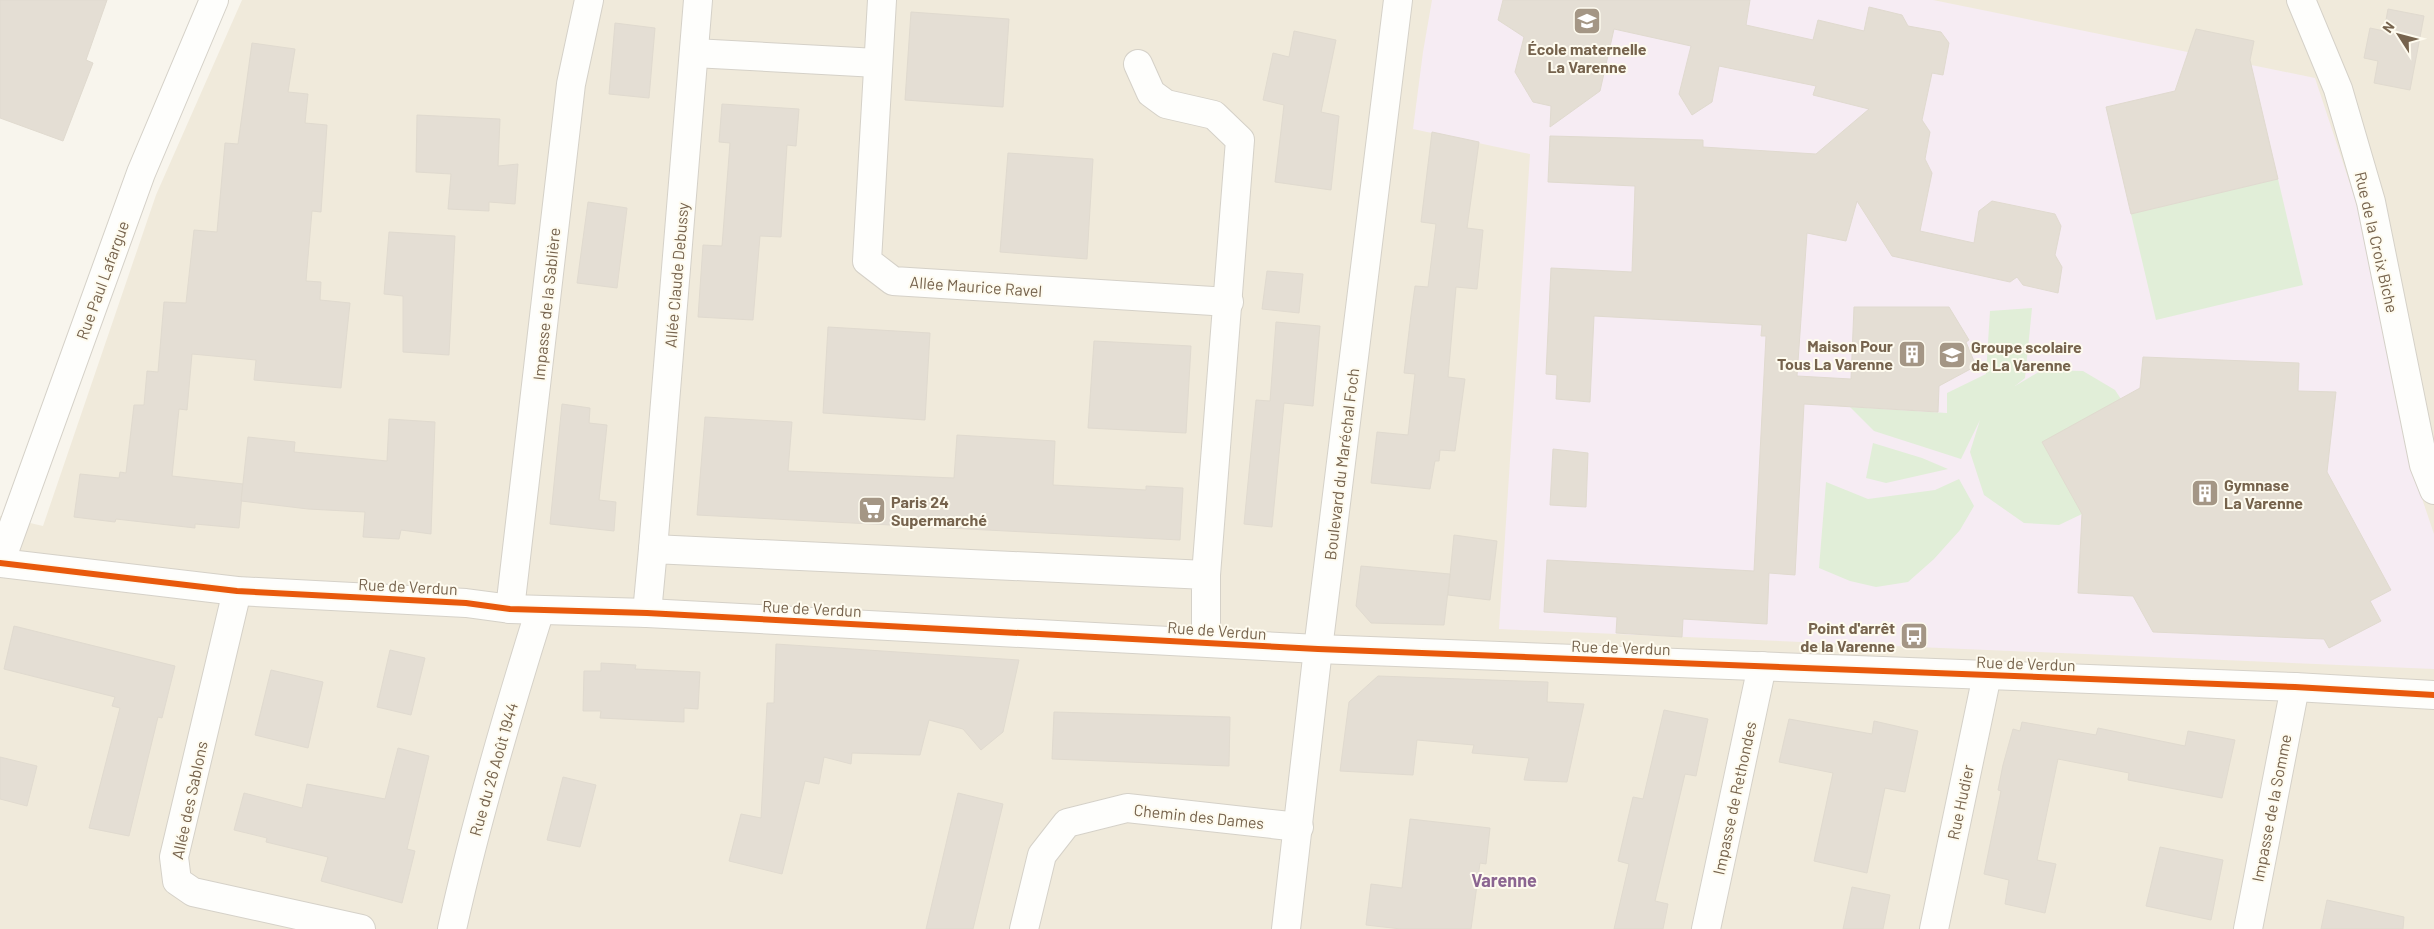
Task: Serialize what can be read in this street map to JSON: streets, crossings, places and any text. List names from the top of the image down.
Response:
{
  "streets": {
    "street": [
      "Rue de la Croix Biche",
      "Allée Claude Debussy",
      "Rue Paul Lafargue",
      "Allée Maurice Ravel",
      "Impasse de la Sablière",
      "Boulevard du Maréchal Foch",
      "Rue de Verdun",
      "Rue du 26 Août 1944",
      "Impasse de Rethondes",
      "Allée des Sablons",
      "Rue Hudier",
      "Impasse de la Somme",
      "Chemin des Dames"
    ]
  },
  "crossings": [
    ["Rue Paul Lafargue", "Rue de Verdun"],
    ["Impasse de la Sablière", "Rue de Verdun"],
    ["Boulevard du Maréchal Foch", "Rue de Verdun"],
    ["Boulevard du Maréchal Foch", "Chemin des Dames"],
    ["Rue de Verdun", "Rue du 26 Août 1944"],
    ["Rue de Verdun", "Impasse de Rethondes"],
    ["Rue de Verdun", "Allée des Sablons"],
    ["Rue de Verdun", "Rue Hudier"],
    ["Rue de Verdun", "Impasse de la Somme"]
  ],
  "districts": ["Varenne"],
  "places": {
    "school or university": ["École maternelle La Varenne", "Groupe scolaire de La Varenne"],
    "building": ["Maison Pour Tous La Varenne", "Gymnase La Varenne"],
    "supermarket": ["Paris 24 Supermarché"],
    "bus stop": ["Point d'arrêt de la Varenne"]
  },
  "north": "top left"
}
